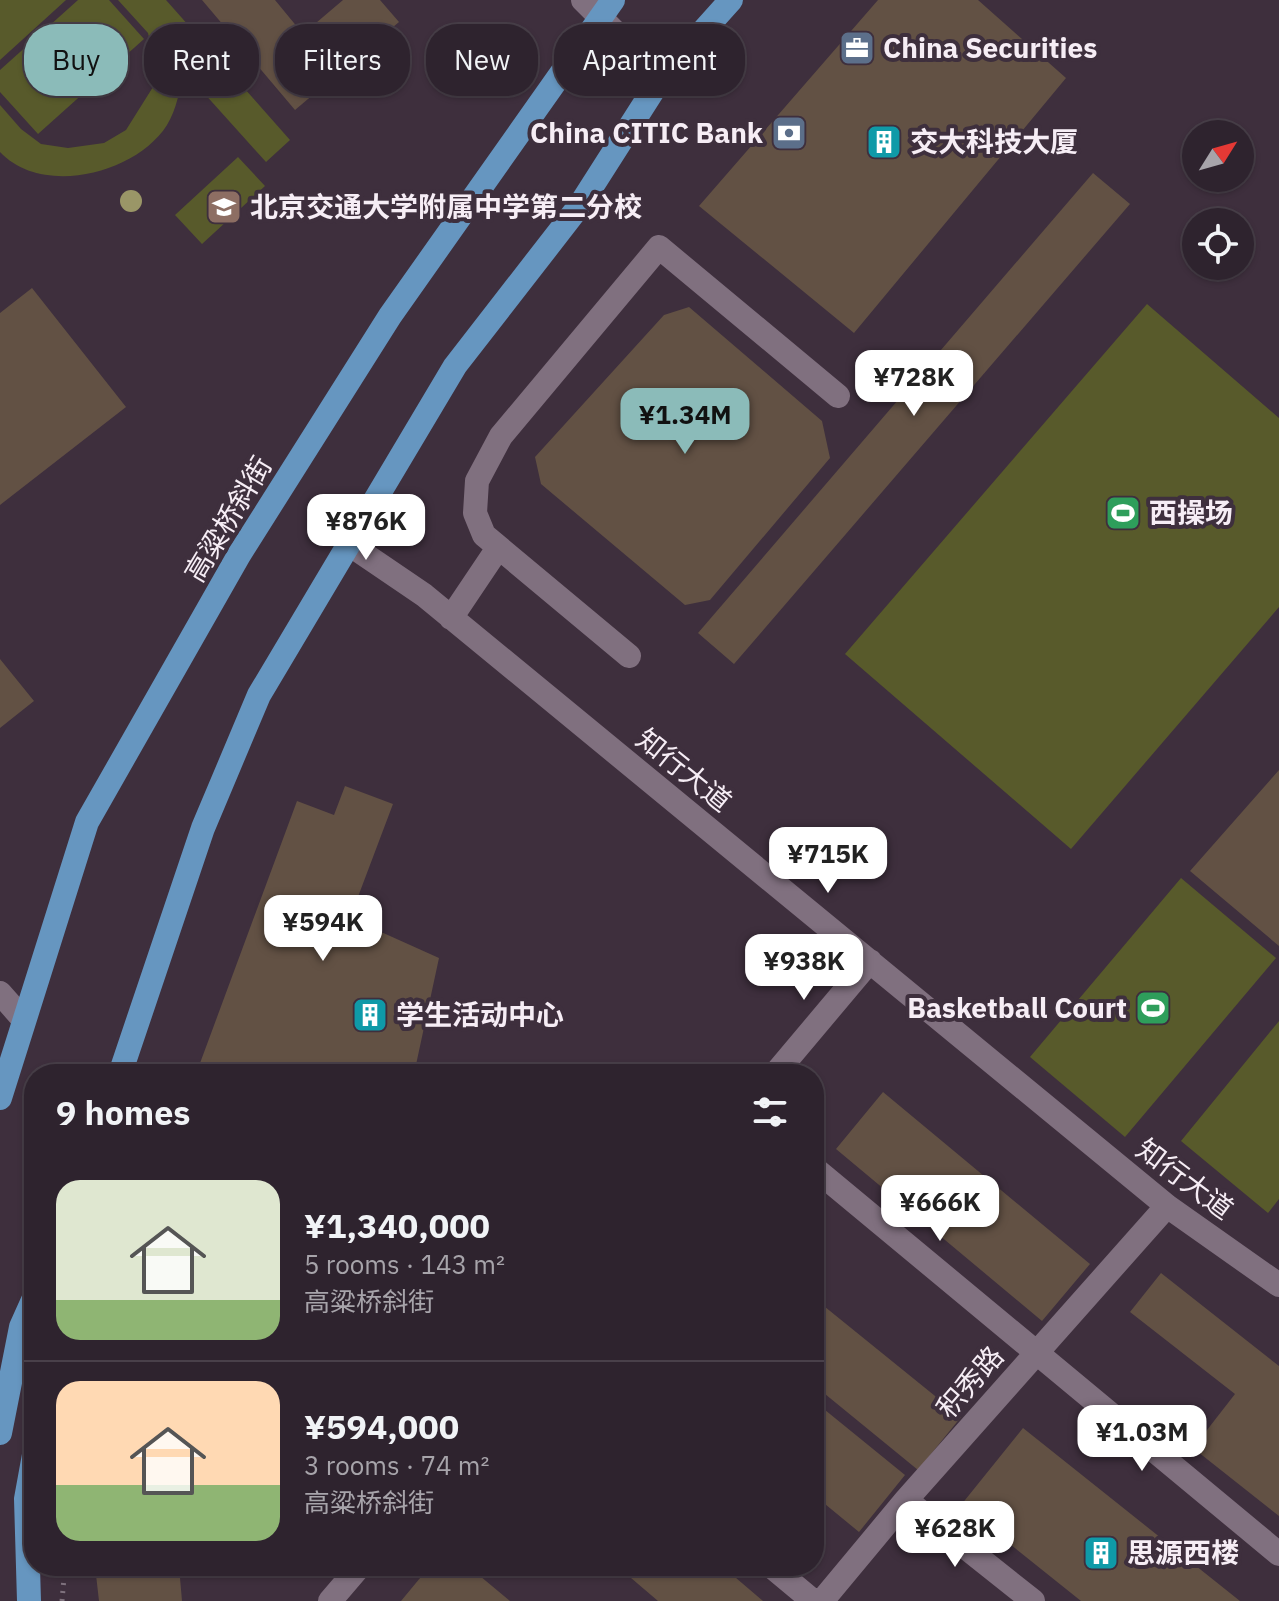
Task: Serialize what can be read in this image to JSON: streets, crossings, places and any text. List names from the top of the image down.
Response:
{
  "streets": {
    "main road": ["高粱桥斜街"],
    "street": ["知行大道", "积秀路"]
  },
  "crossings": [
    ["知行大道", "积秀路"]
  ],
  "places": {
    "office": ["China Securities"],
    "bank": ["China CITIC Bank"],
    "building": ["交大科技大厦", "学生活动中心", "思源西楼"],
    "school or university": ["北京交通大学附属中学第二分校"],
    "sports": ["西操场", "Basketball Court"]
  },
  "north": "top right",
  "page": {
    "chip": [
      "Buy",
      "Rent",
      "Filters",
      "New",
      "Apartment"
    ],
    "price": [
      "¥728K",
      "¥1.34M",
      "¥876K",
      "¥715K",
      "¥594K",
      "¥938K",
      "¥666K",
      "¥1.03M",
      "¥628K"
    ],
    "heading": "9 homes",
    "list": [
      {
        "name": "¥1,340,000",
        "note": "5 rooms · 143 m² · 高粱桥斜街"
      },
      {
        "name": "¥594,000",
        "note": "3 rooms · 74 m² · 高粱桥斜街"
      }
    ]
  }
}
